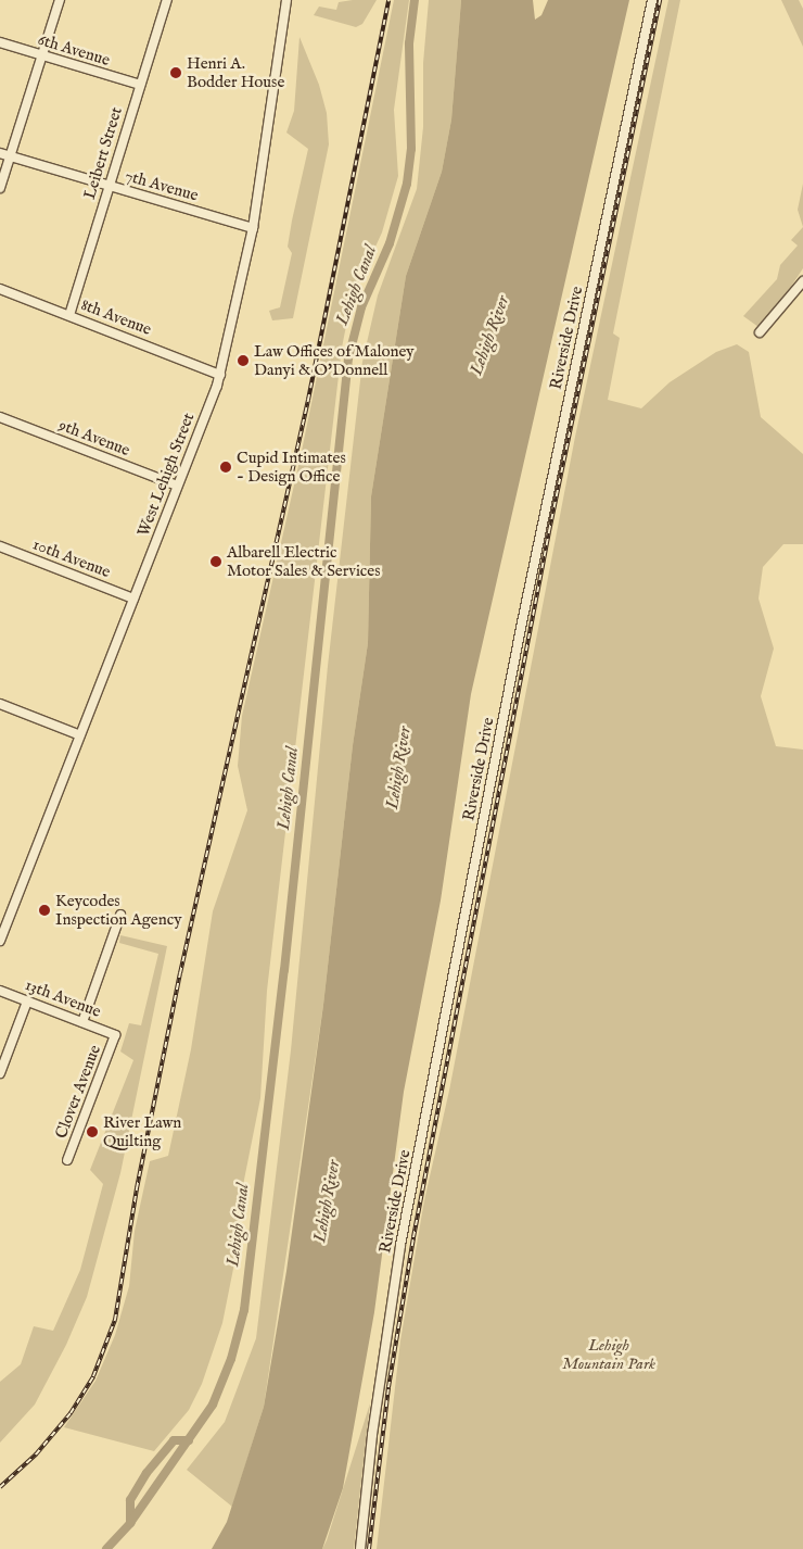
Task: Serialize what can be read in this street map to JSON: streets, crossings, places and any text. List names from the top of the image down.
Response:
{
  "streets": {
    "street": [
      "6th Avenue",
      "Leibert Street",
      "7th Avenue",
      "8th Avenue",
      "Riverside Drive",
      "9th Avenue",
      "West Lehigh Street",
      "10th Avenue",
      "13th Avenue",
      "Clover Avenue"
    ]
  },
  "crossings": [
    ["6th Avenue", "Leibert Street"],
    ["Leibert Street", "7th Avenue"],
    ["Leibert Street", "8th Avenue"],
    ["7th Avenue", "West Lehigh Street"],
    ["8th Avenue", "West Lehigh Street"],
    ["9th Avenue", "West Lehigh Street"],
    ["West Lehigh Street", "10th Avenue"],
    ["13th Avenue", "Clover Avenue"]
  ],
  "water": ["Lehigh Canal", "Lehigh River"],
  "parks": ["Lehigh Mountain Park"],
  "places": [
    "Henri A. Bodder House",
    "Law Offices of Maloney Danyi & O'Donnell",
    "Cupid Intimates - Design Office",
    "Albarell Electric Motor Sales & Services",
    "Keycodes Inspection Agency",
    "River Lawn Quilting"
  ]
}
